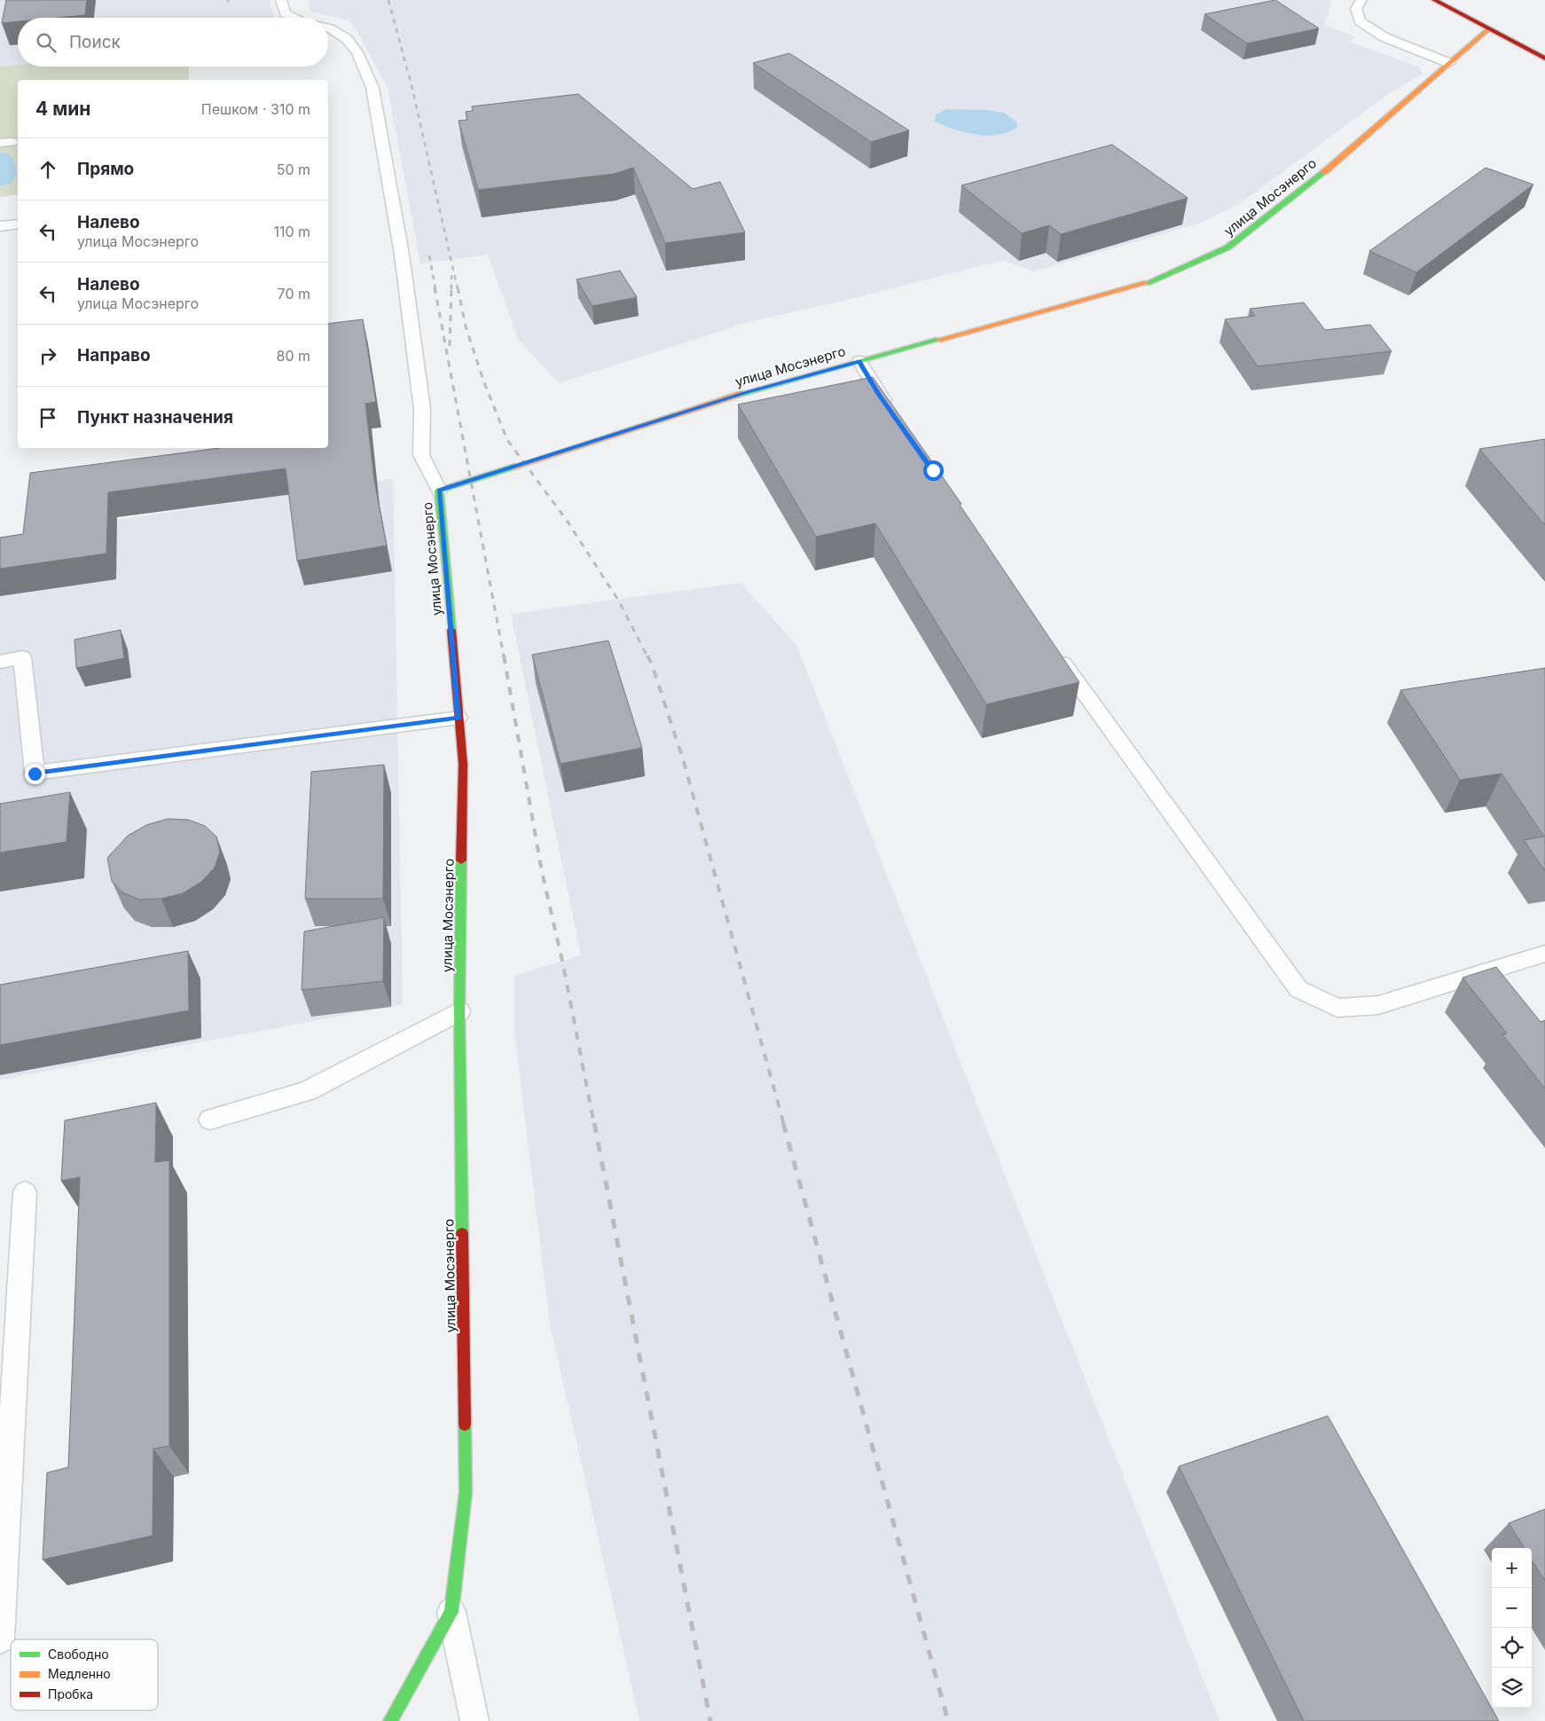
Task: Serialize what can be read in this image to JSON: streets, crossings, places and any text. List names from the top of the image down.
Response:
{
  "streets": {
    "street": ["улица Мосэнерго"]
  },
  "legend": ["Свободно", "Медленно", "Пробка"],
  "page": {
    "search": "Поиск",
    "heading": ["4 мин", "Пешком · 310 m"],
    "list": [
      ["Прямо", "50 m"],
      ["Налево", "улица Мосэнерго", "110 m"],
      ["Налево", "улица Мосэнерго", "70 m"],
      ["Направо", "80 m"],
      "Пункт назначения"
    ],
    "map_buttons": ["+", "−"]
  }
}
